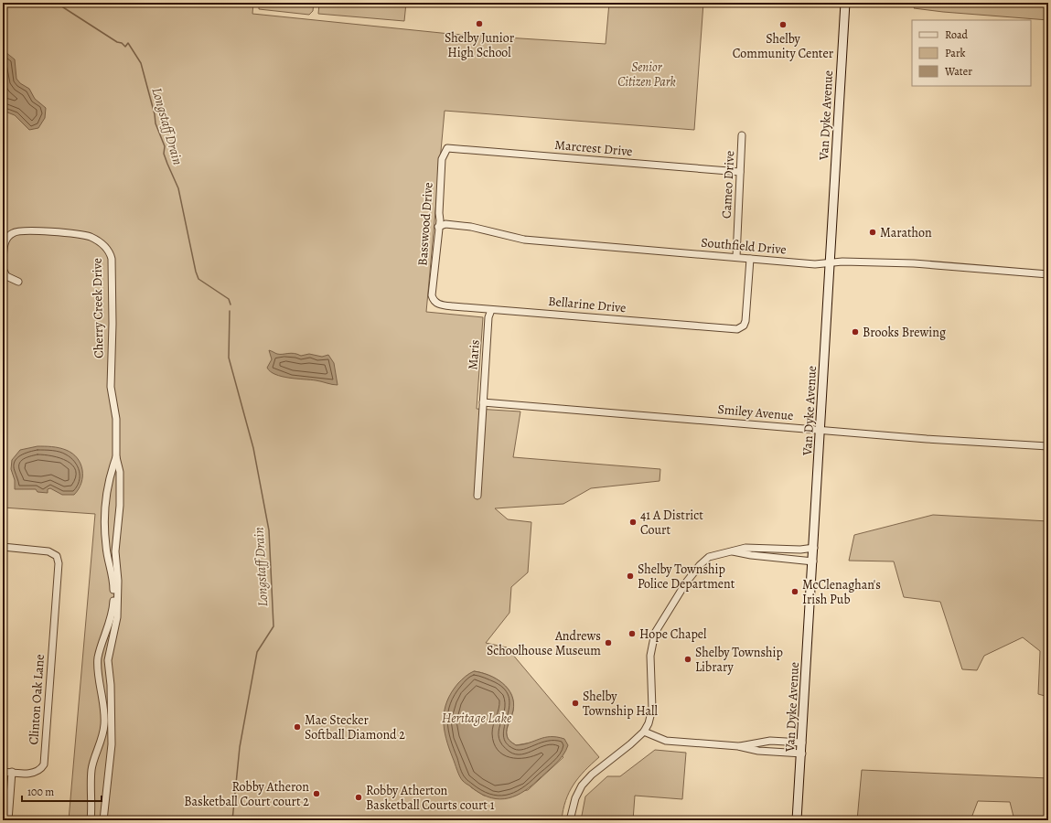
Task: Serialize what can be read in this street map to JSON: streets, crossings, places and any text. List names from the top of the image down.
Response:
{
  "streets": {
    "main road": ["Van Dyke Avenue"],
    "street": [
      "Marcrest Drive",
      "Cameo Drive",
      "Basswood Drive",
      "Southfield Drive",
      "Bellarine Drive",
      "Cherry Creek Drive",
      "Maris",
      "Smiley Avenue",
      "Clinton Oak Lane"
    ]
  },
  "crossings": [
    ["Van Dyke Avenue", "Southfield Drive"],
    ["Van Dyke Avenue", "Smiley Avenue"],
    ["Marcrest Drive", "Cameo Drive"],
    ["Marcrest Drive", "Basswood Drive"],
    ["Cameo Drive", "Southfield Drive"],
    ["Basswood Drive", "Southfield Drive"],
    ["Basswood Drive", "Bellarine Drive"],
    ["Southfield Drive", "Bellarine Drive"],
    ["Bellarine Drive", "Maris"],
    ["Maris", "Smiley Avenue"]
  ],
  "water": ["Longstaff Drain", "Heritage Lake"],
  "parks": ["Senior Citizen Park"],
  "places": [
    "Shelby Junior High School",
    "Shelby Community Center",
    "Marathon",
    "Brooks Brewing",
    "41 A District Court",
    "Shelby Township Police Department",
    "McClenaghan's Irish Pub",
    "Hope Chapel",
    "Andrews Schoolhouse Museum",
    "Shelby Township Library",
    "Shelby Township Hall",
    "Mae Stecker Softball Diamond 2",
    "Robby Atheron Basketball Court court 2",
    "Robby Atherton Basketball Courts court 1"
  ],
  "legend": ["Road", "Park", "Water"],
  "scale_bar": "100 m"
}
